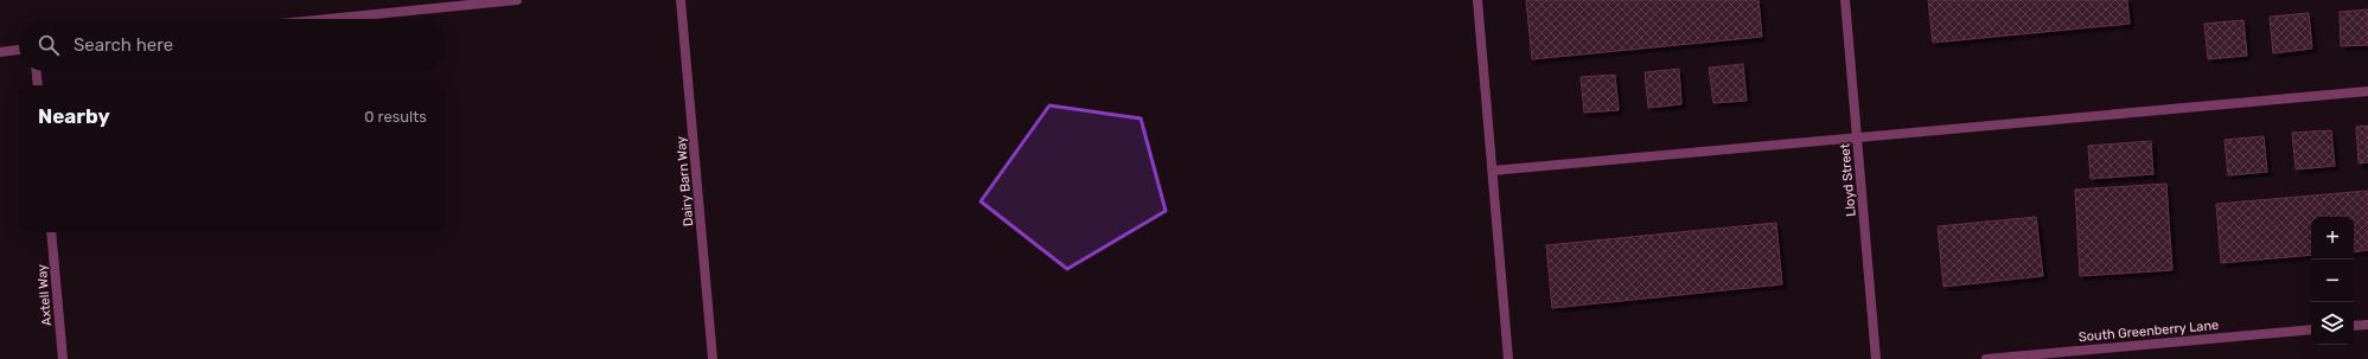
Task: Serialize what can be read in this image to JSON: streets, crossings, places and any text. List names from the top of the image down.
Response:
{
  "streets": {
    "street": [
      "Lloyd Street",
      "Dairy Barn Way",
      "Axtell Way",
      "South Greenberry Lane"
    ]
  },
  "page": {
    "search": "Search here",
    "heading": ["Nearby", "0 results"],
    "map_buttons": ["+", "−"]
  }
}
